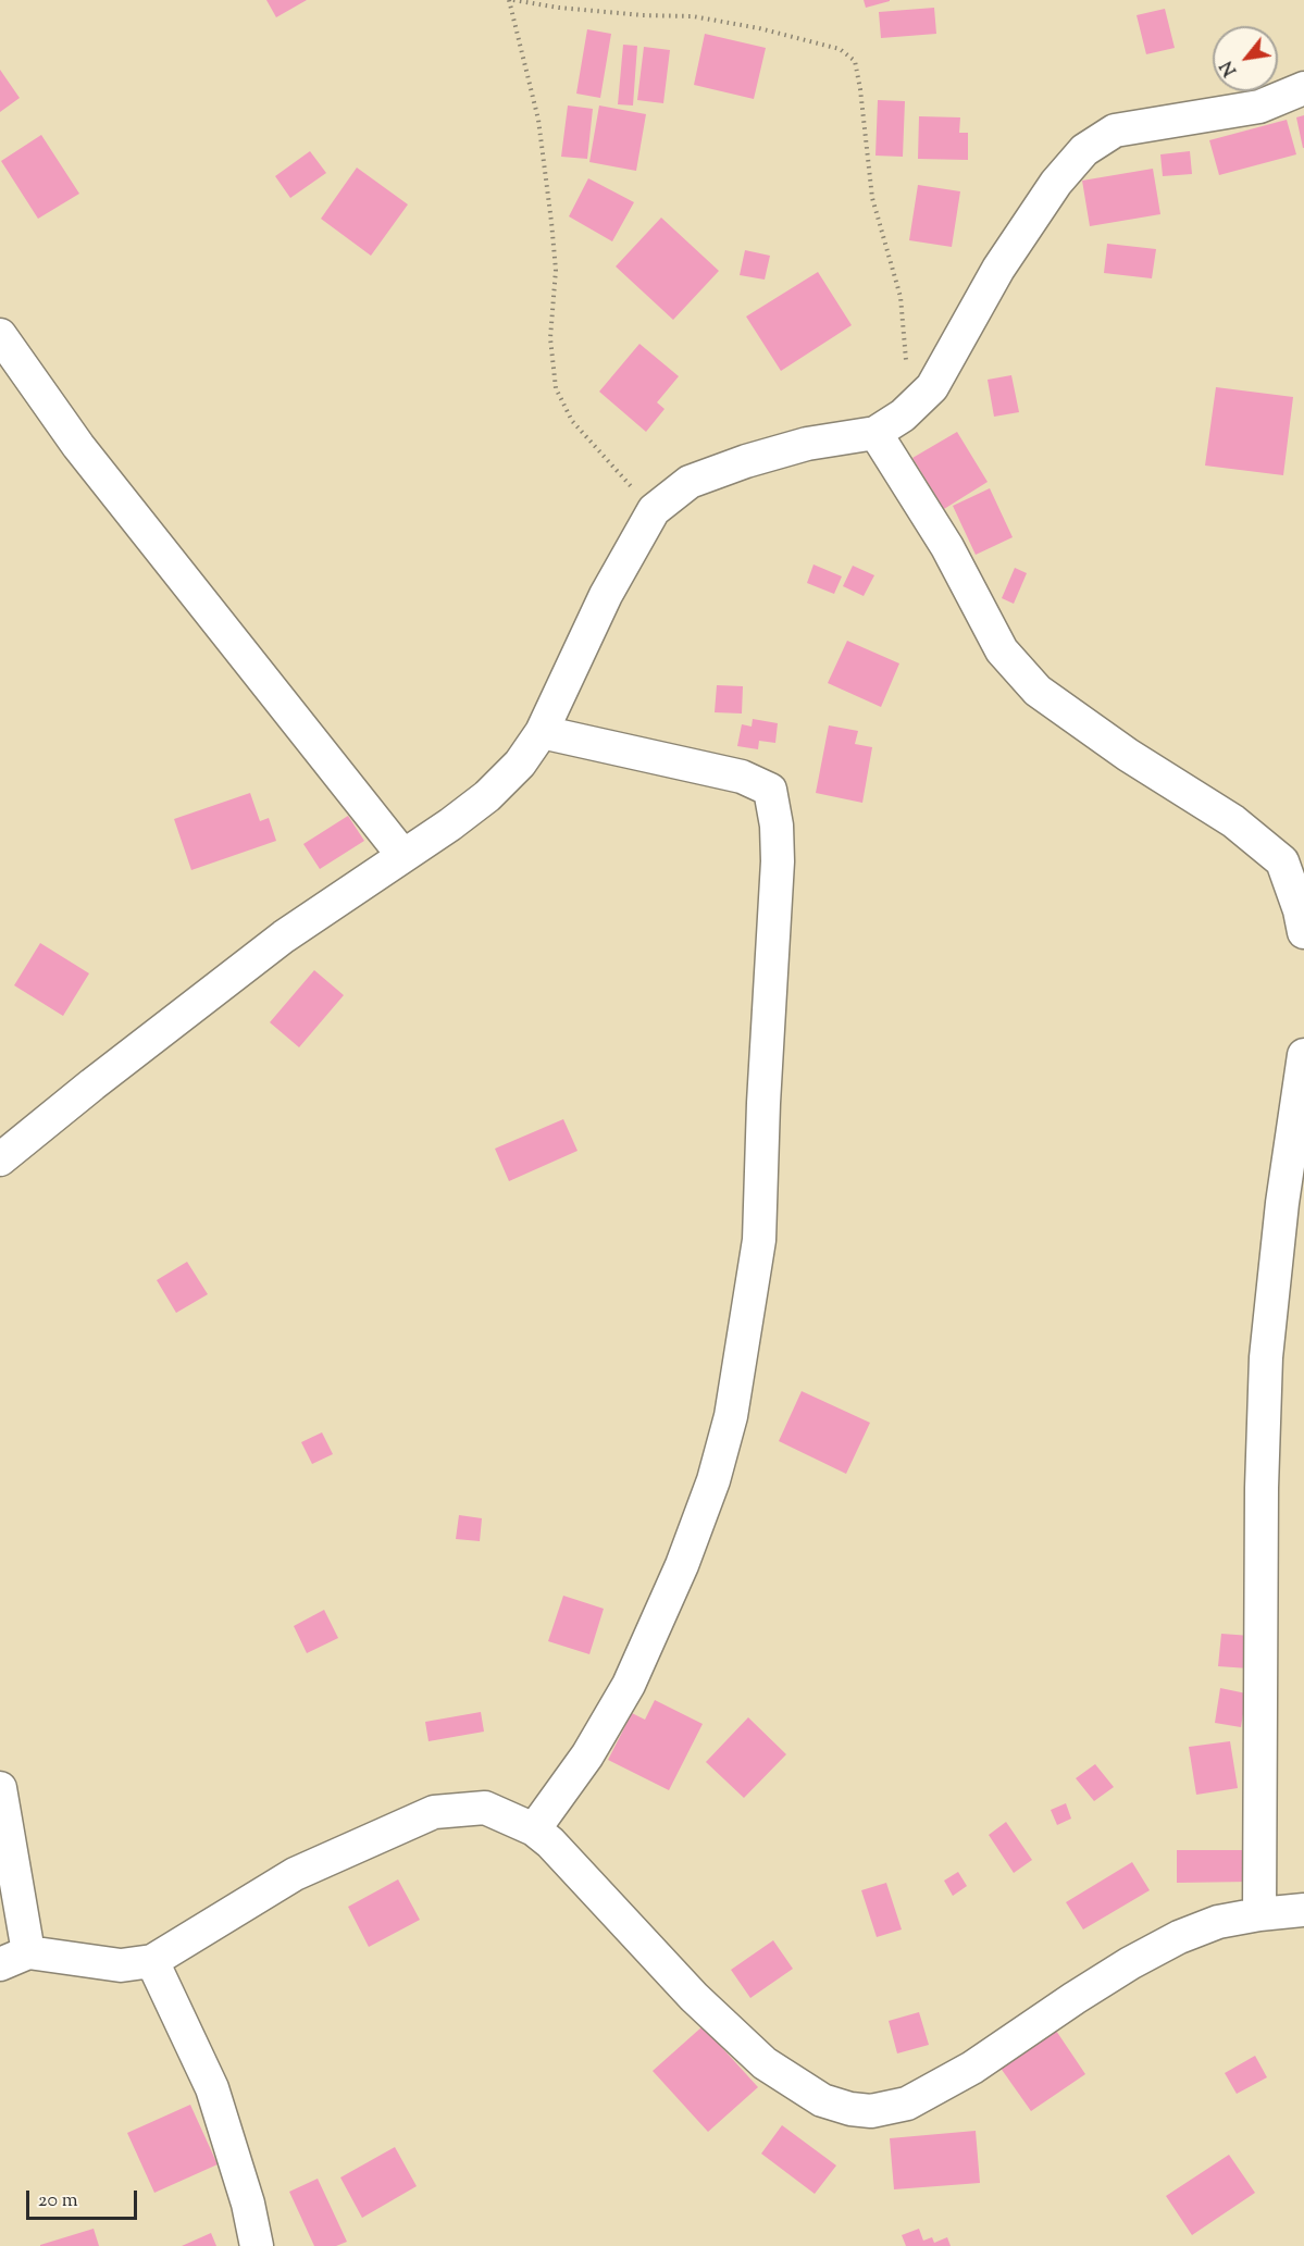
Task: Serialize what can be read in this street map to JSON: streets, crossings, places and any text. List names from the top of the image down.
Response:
{
  "scale_bar": "20 m",
  "north": "bottom left"
}
